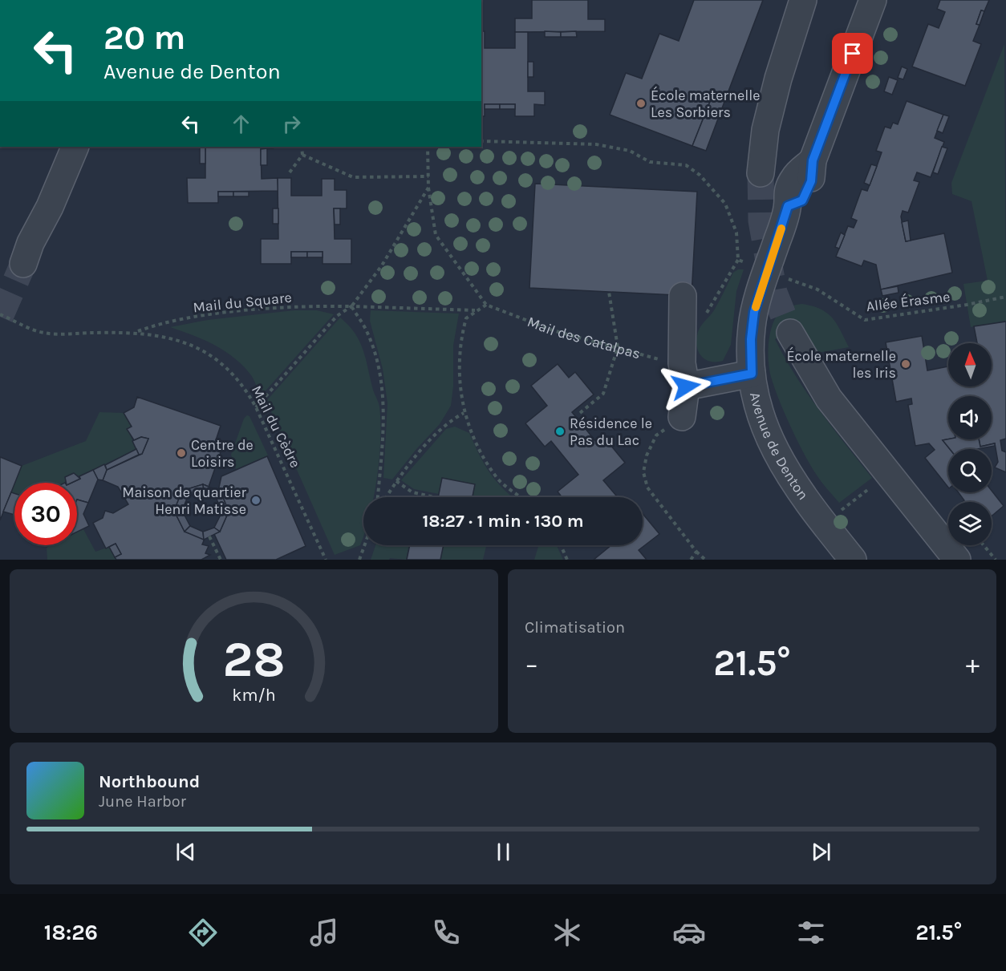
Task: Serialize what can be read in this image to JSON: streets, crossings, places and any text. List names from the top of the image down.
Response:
{
  "streets": {
    "street": ["Avenue de Denton"],
    "path": [
      "Allée Érasme",
      "Mail du Square",
      "Mail des Catalpas",
      "Mail du Cèdre"
    ]
  },
  "crossings": [
    ["Allée Érasme", "Avenue de Denton"],
    ["Mail du Square", "Mail du Cèdre"]
  ],
  "places": [
    "École maternelle Les Sorbiers",
    "École maternelle les Iris",
    "Résidence le Pas du Lac",
    "Centre de Loisirs",
    "Maison de quartier Henri Matisse"
  ],
  "north": "top",
  "page": {
    "turn": ["20 m", "Avenue de Denton"],
    "limit": "30",
    "trip": "18:27 · 1 min · 130 m",
    "tile": "Climatisation",
    "heat": ["−", "21.5°", "+"],
    "song": ["Northbound", "June Harbor"],
    "tabs": ["18:26", "21.5°"],
    "gauge": ["28", "km/h"]
  }
}
